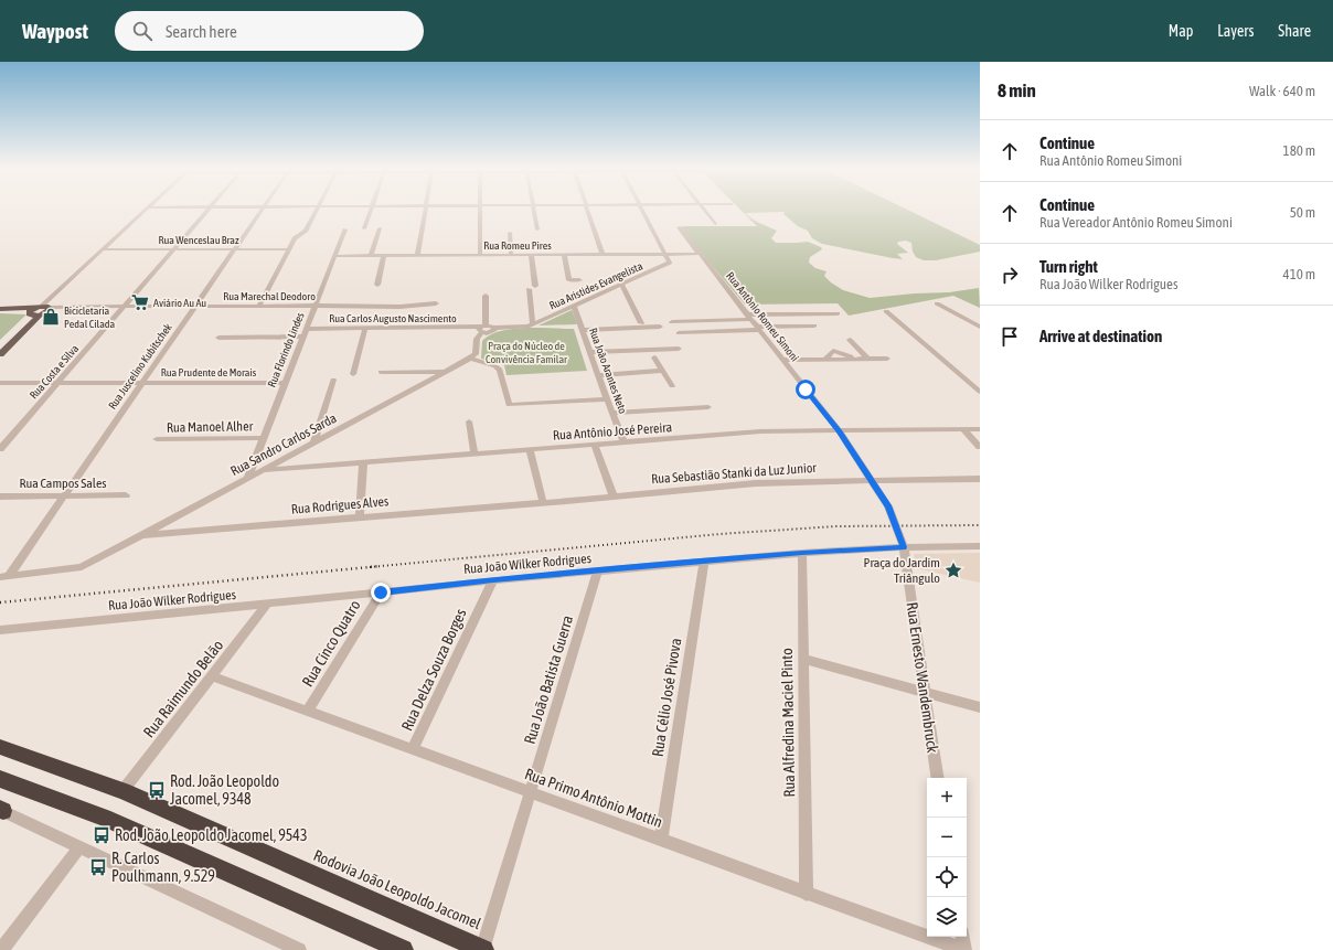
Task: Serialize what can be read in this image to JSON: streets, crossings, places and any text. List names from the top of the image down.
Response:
{
  "streets": {
    "highway": ["Rodovia João Leopoldo Jacomel"],
    "street": [
      "Rua Wenceslau Braz",
      "Rua Romeu Pires",
      "Rua Aristides Evangelista",
      "Rua Marechal Deodoro",
      "Rua Antônio Romeu Simoni",
      "Rua Carlos Augusto Nascimento",
      "Rua Florindo Lindes",
      "Rua Juscelino Kubitschek",
      "Rua João Arantes Neto",
      "Rua Costa e Silva",
      "Rua Prudente de Morais",
      "Rua Manoel Alher",
      "Rua Antônio José Pereira",
      "Rua Sandro Carlos Sarda",
      "Rua Sebastião Stanki da Luz Junior",
      "Rua Campos Sales",
      "Rua Rodrigues Alves",
      "Rua João Wilker Rodrigues",
      "Rua Cinco Quatro",
      "Rua Delza Souza Borges",
      "Rua Ernesto Wandembruck",
      "Rua João Batista Guerra",
      "Rua Raimundo Belão",
      "Rua Célio José Pivova",
      "Rua Alfredina Maciel Pinto",
      "Rua Primo Antônio Mottin"
    ]
  },
  "crossings": [
    ["Rua Wenceslau Braz", "Rua Juscelino Kubitschek"],
    ["Rua Wenceslau Braz", "Rua Costa e Silva"],
    ["Rua Romeu Pires", "Rua Aristides Evangelista"],
    ["Rua Romeu Pires", "Rua Antônio Romeu Simoni"],
    ["Rua Romeu Pires", "Rua Florindo Lindes"],
    ["Rua Aristides Evangelista", "Rua Carlos Augusto Nascimento"],
    ["Rua Aristides Evangelista", "Rua João Arantes Neto"],
    ["Rua Marechal Deodoro", "Rua Florindo Lindes"],
    ["Rua Marechal Deodoro", "Rua Juscelino Kubitschek"],
    ["Rua Marechal Deodoro", "Rua Costa e Silva"],
    ["Rua Antônio Romeu Simoni", "Rua Antônio José Pereira"],
    ["Rua Antônio Romeu Simoni", "Rua Sebastião Stanki da Luz Junior"],
    ["Rua Antônio Romeu Simoni", "Rua Ernesto Wandembruck"],
    ["Rua Carlos Augusto Nascimento", "Rua Florindo Lindes"],
    ["Rua Florindo Lindes", "Rua Prudente de Morais"],
    ["Rua Florindo Lindes", "Rua Manoel Alher"],
    ["Rua Florindo Lindes", "Rua Sandro Carlos Sarda"],
    ["Rua Juscelino Kubitschek", "Rua Prudente de Morais"],
    ["Rua Juscelino Kubitschek", "Rua Sandro Carlos Sarda"],
    ["Rua Juscelino Kubitschek", "Rua Campos Sales"],
    ["Rua João Arantes Neto", "Rua Antônio José Pereira"],
    ["Rua Costa e Silva", "Rua Prudente de Morais"],
    ["Rua Antônio José Pereira", "Rua Sandro Carlos Sarda"],
    ["Rua Sandro Carlos Sarda", "Rua Rodrigues Alves"],
    ["Rua Sebastião Stanki da Luz Junior", "Rua Rodrigues Alves"],
    ["Rua João Wilker Rodrigues", "Rua Cinco Quatro"],
    ["Rua João Wilker Rodrigues", "Rua Delza Souza Borges"],
    ["Rua João Wilker Rodrigues", "Rua Ernesto Wandembruck"],
    ["Rua João Wilker Rodrigues", "Rua João Batista Guerra"],
    ["Rua João Wilker Rodrigues", "Rua Raimundo Belão"],
    ["Rua João Wilker Rodrigues", "Rua Célio José Pivova"],
    ["Rua João Wilker Rodrigues", "Rua Alfredina Maciel Pinto"],
    ["Rua Cinco Quatro", "Rua Primo Antônio Mottin"],
    ["Rua Delza Souza Borges", "Rua Primo Antônio Mottin"],
    ["Rua João Batista Guerra", "Rua Primo Antônio Mottin"],
    ["Rua João Batista Guerra", "Rodovia João Leopoldo Jacomel"],
    ["Rua Raimundo Belão", "Rua Primo Antônio Mottin"],
    ["Rua Raimundo Belão", "Rodovia João Leopoldo Jacomel"],
    ["Rua Célio José Pivova", "Rua Primo Antônio Mottin"],
    ["Rua Alfredina Maciel Pinto", "Rua Primo Antônio Mottin"]
  ],
  "parks": ["Praça do Núcleo de Convivência Familar"],
  "places": {
    "supermarket": ["Aviário Au Au"],
    "shop": ["Bicicletaria Pedal Cilada"],
    "place": ["Praça do Jardim Triângulo"],
    "bus stop": ["Rod. João Leopoldo Jacomel, 9348", "Rod. João Leopoldo Jacomel, 9543", "R. Carlos Poulhmann, 9.529"]
  },
  "page": {
    "header": "Waypost",
    "search": "Search here",
    "nav": ["Map", "Layers", "Share"],
    "heading": ["8 min", "Walk · 640 m"],
    "list": [
      ["Continue", "Rua Antônio Romeu Simoni", "180 m"],
      ["Continue", "Rua Vereador Antônio Romeu Simoni", "50 m"],
      ["Turn right", "Rua João Wilker Rodrigues", "410 m"],
      "Arrive at destination"
    ],
    "map_buttons": ["+", "−"]
  }
}
